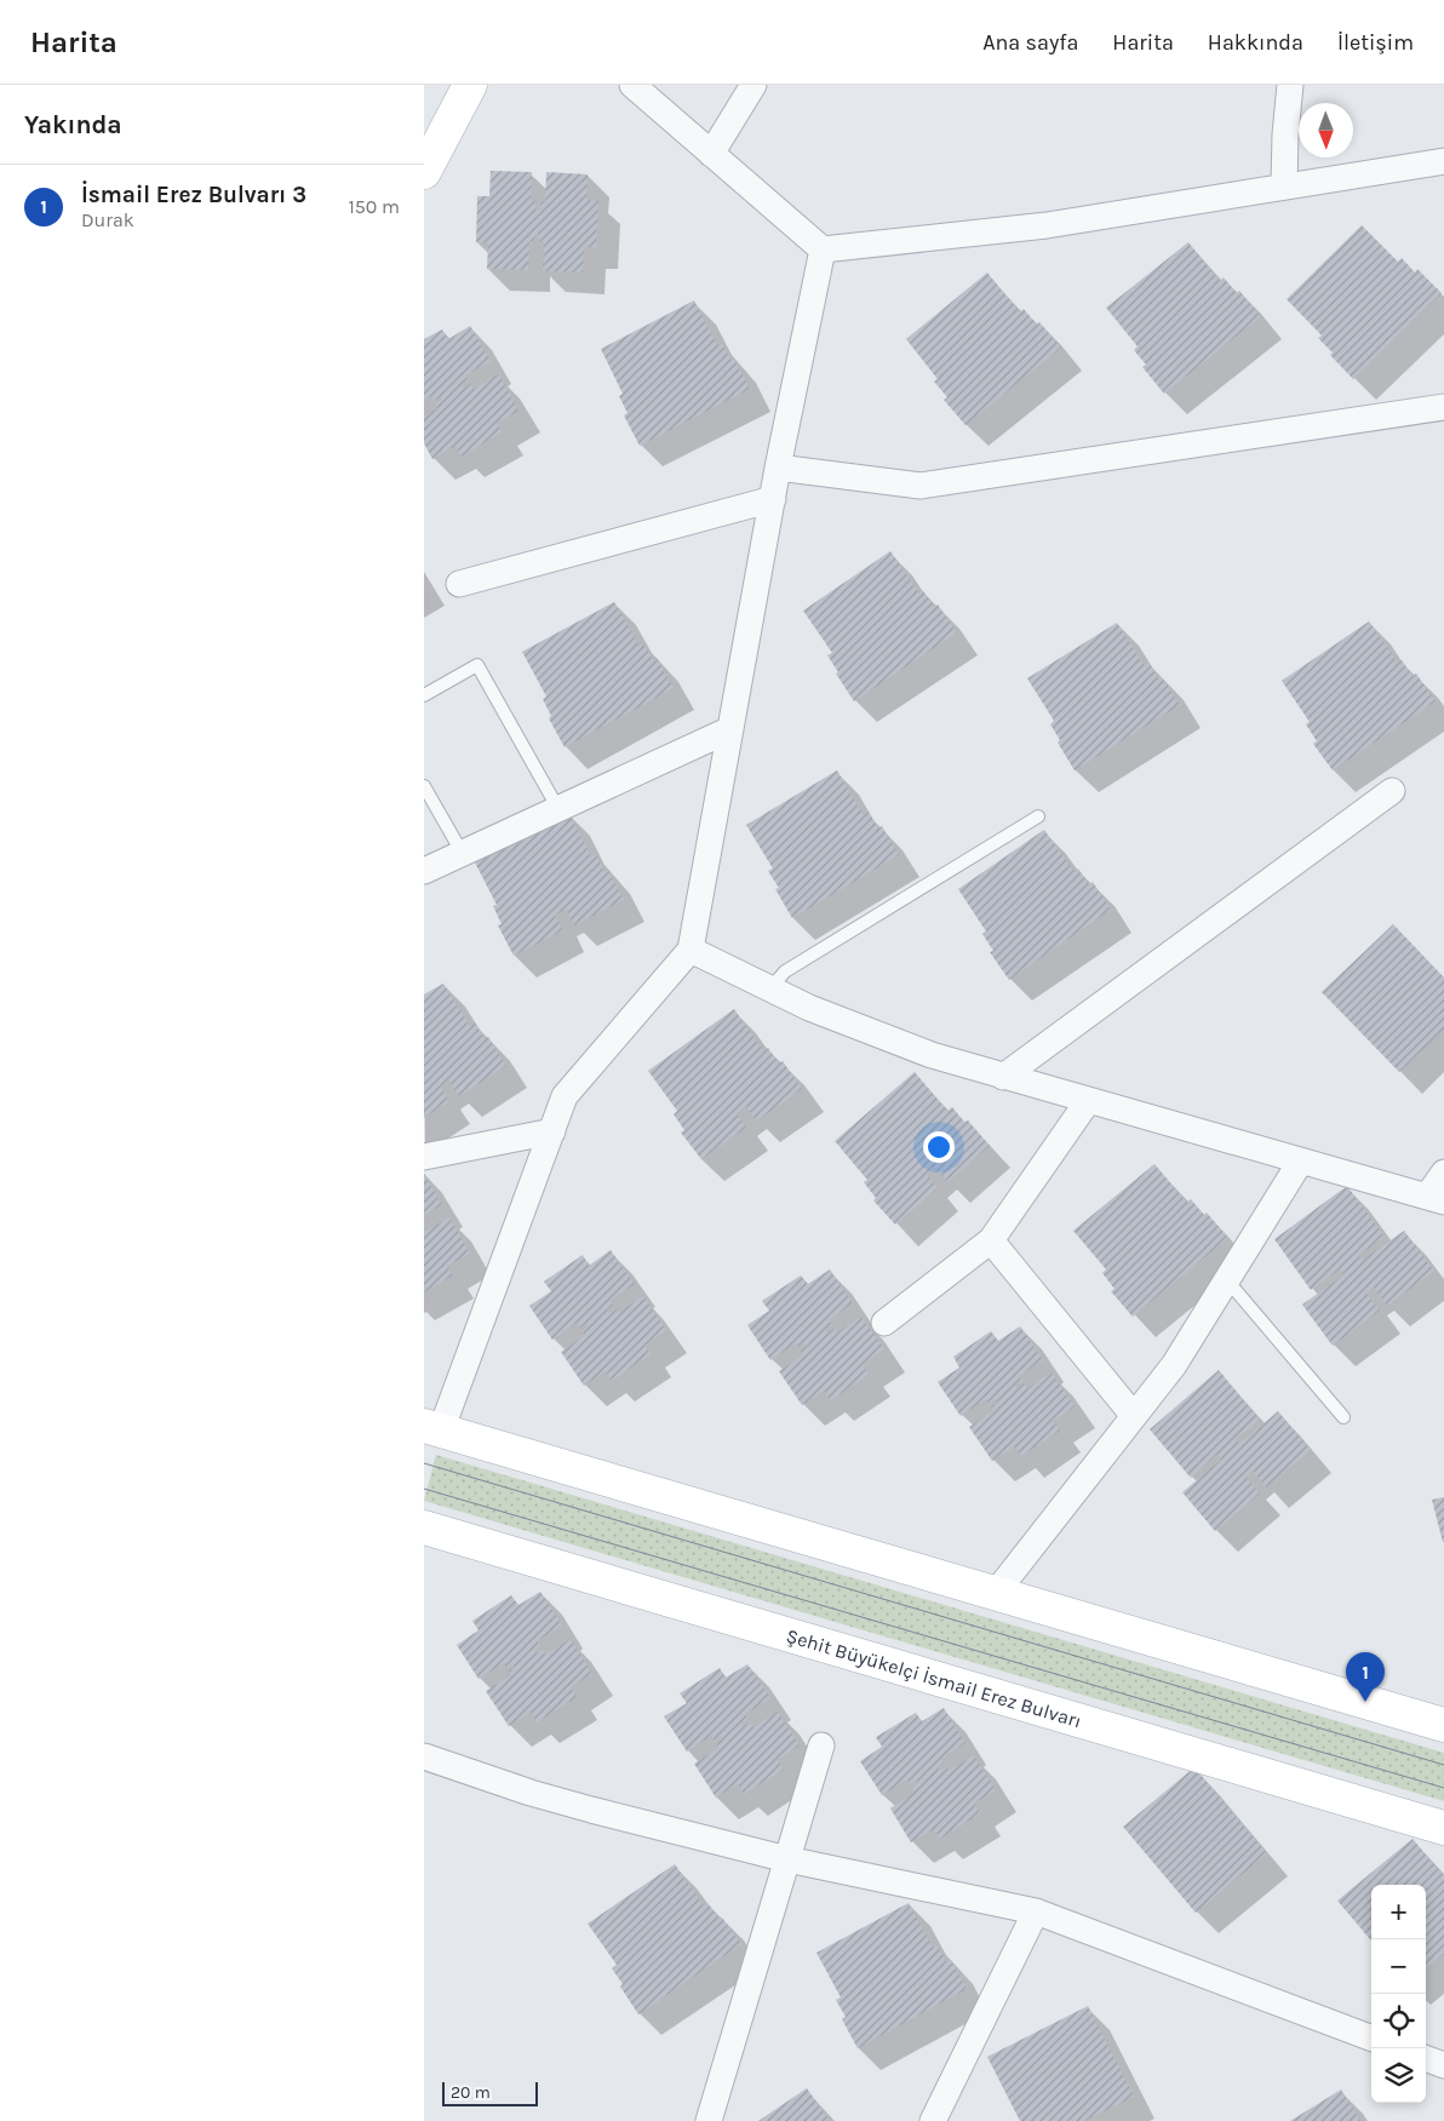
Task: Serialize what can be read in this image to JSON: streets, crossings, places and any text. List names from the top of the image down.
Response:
{
  "streets": {
    "main road": ["Şehit Büyükelçi İsmail Erez Bulvarı"]
  },
  "scale_bar": "20 m",
  "north": "bottom",
  "page": {
    "header": "Harita",
    "nav": [
      "Ana sayfa",
      "Harita",
      "Hakkında",
      "İletişim"
    ],
    "heading": "Yakında",
    "list": [
      {
        "mark": "1",
        "name": "İsmail Erez Bulvarı 3",
        "note": "Durak",
        "value": "150 m"
      }
    ],
    "pins": "1",
    "map_buttons": ["+", "−"],
    "scale": "20 m"
  }
}
